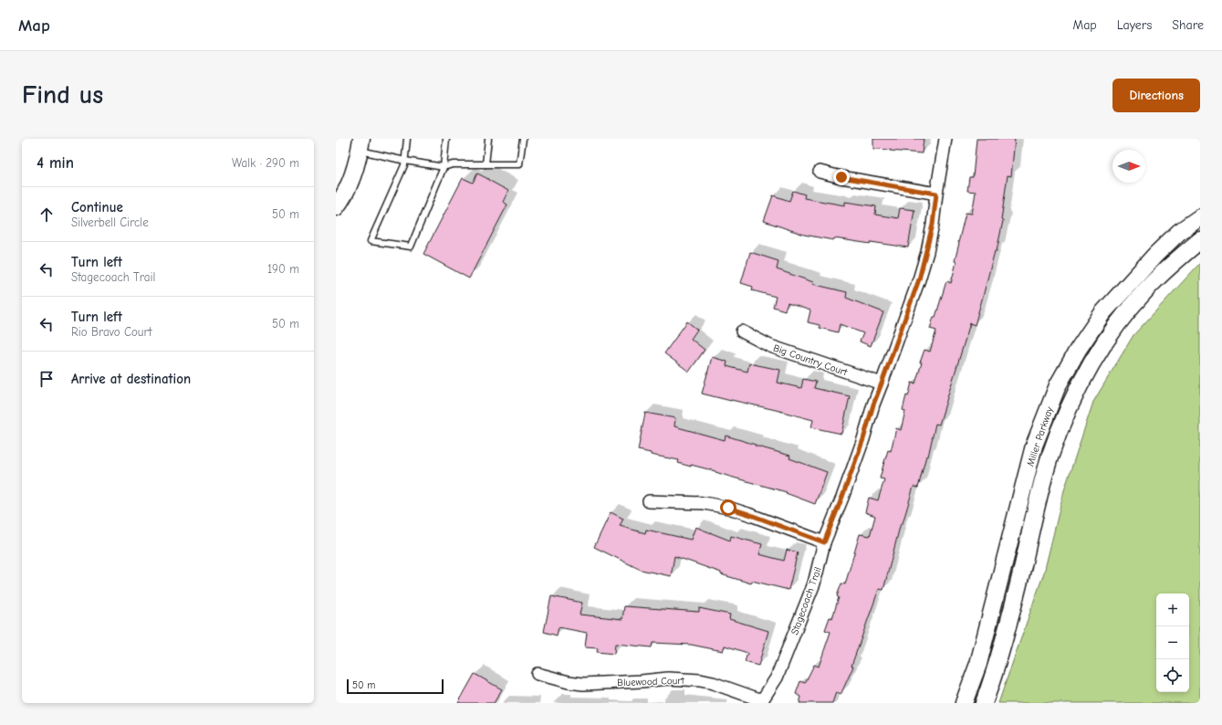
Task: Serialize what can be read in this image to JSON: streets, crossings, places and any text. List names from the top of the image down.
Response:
{
  "streets": {
    "street": [
      "Big Country Court",
      "Miller Parkway",
      "Stagecoach Trail",
      "Bluewood Court"
    ]
  },
  "crossings": [
    ["Big Country Court", "Stagecoach Trail"],
    ["Stagecoach Trail", "Bluewood Court"]
  ],
  "scale_bar": "50 m",
  "north": "right",
  "page": {
    "header": "Map",
    "nav": ["Map", "Layers", "Share"],
    "buttons": "Directions",
    "title": "Find us",
    "heading": ["4 min", "Walk · 290 m"],
    "list": [
      ["Continue", "Silverbell Circle", "50 m"],
      ["Turn left", "Stagecoach Trail", "190 m"],
      ["Turn left", "Rio Bravo Court", "50 m"],
      "Arrive at destination"
    ],
    "map_buttons": ["+", "−"],
    "scale": "50 m"
  }
}
